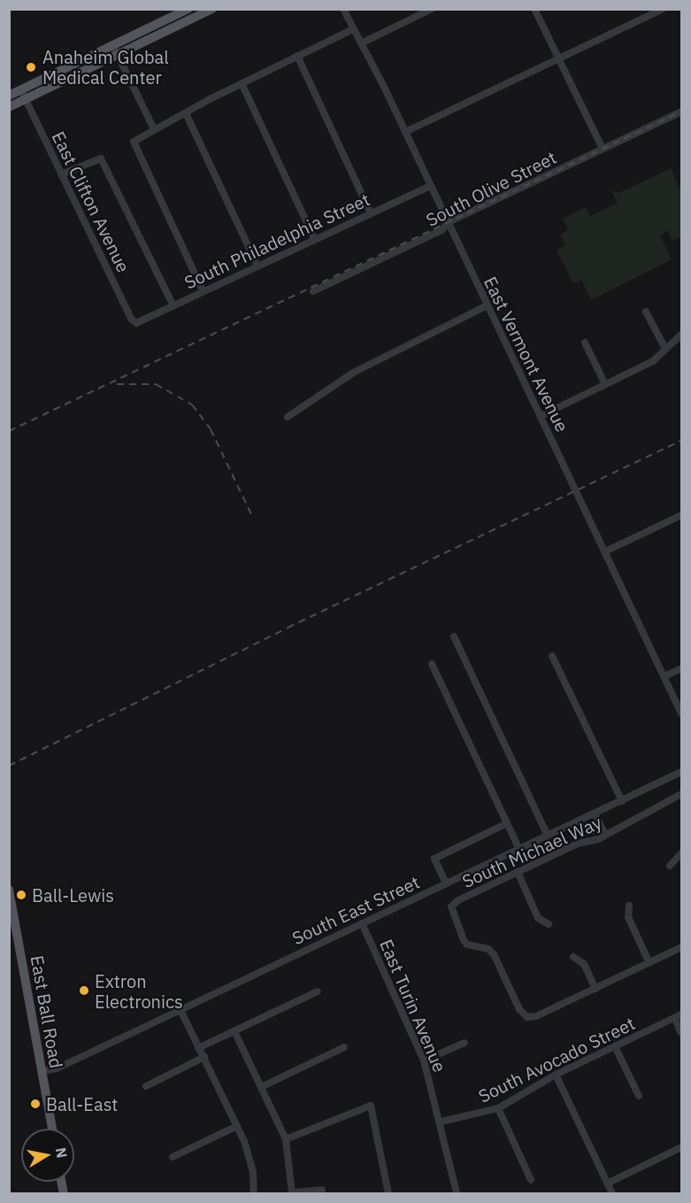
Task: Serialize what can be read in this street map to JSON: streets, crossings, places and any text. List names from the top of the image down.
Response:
{
  "streets": {
    "main road": ["East Ball Road"],
    "street": [
      "South Olive Street",
      "East Clifton Avenue",
      "South Philadelphia Street",
      "East Vermont Avenue",
      "South Michael Way",
      "South East Street",
      "East Turin Avenue",
      "South Avocado Street"
    ]
  },
  "crossings": [
    ["South Olive Street", "East Vermont Avenue"],
    ["East Clifton Avenue", "South Philadelphia Street"],
    ["South Philadelphia Street", "East Vermont Avenue"],
    ["South East Street", "East Turin Avenue"],
    ["South East Street", "East Ball Road"],
    ["East Turin Avenue", "South Avocado Street"]
  ],
  "places": [
    "Anaheim Global Medical Center",
    "Ball-Lewis",
    "Extron Electronics",
    "Ball-East"
  ],
  "north": "right"
}
